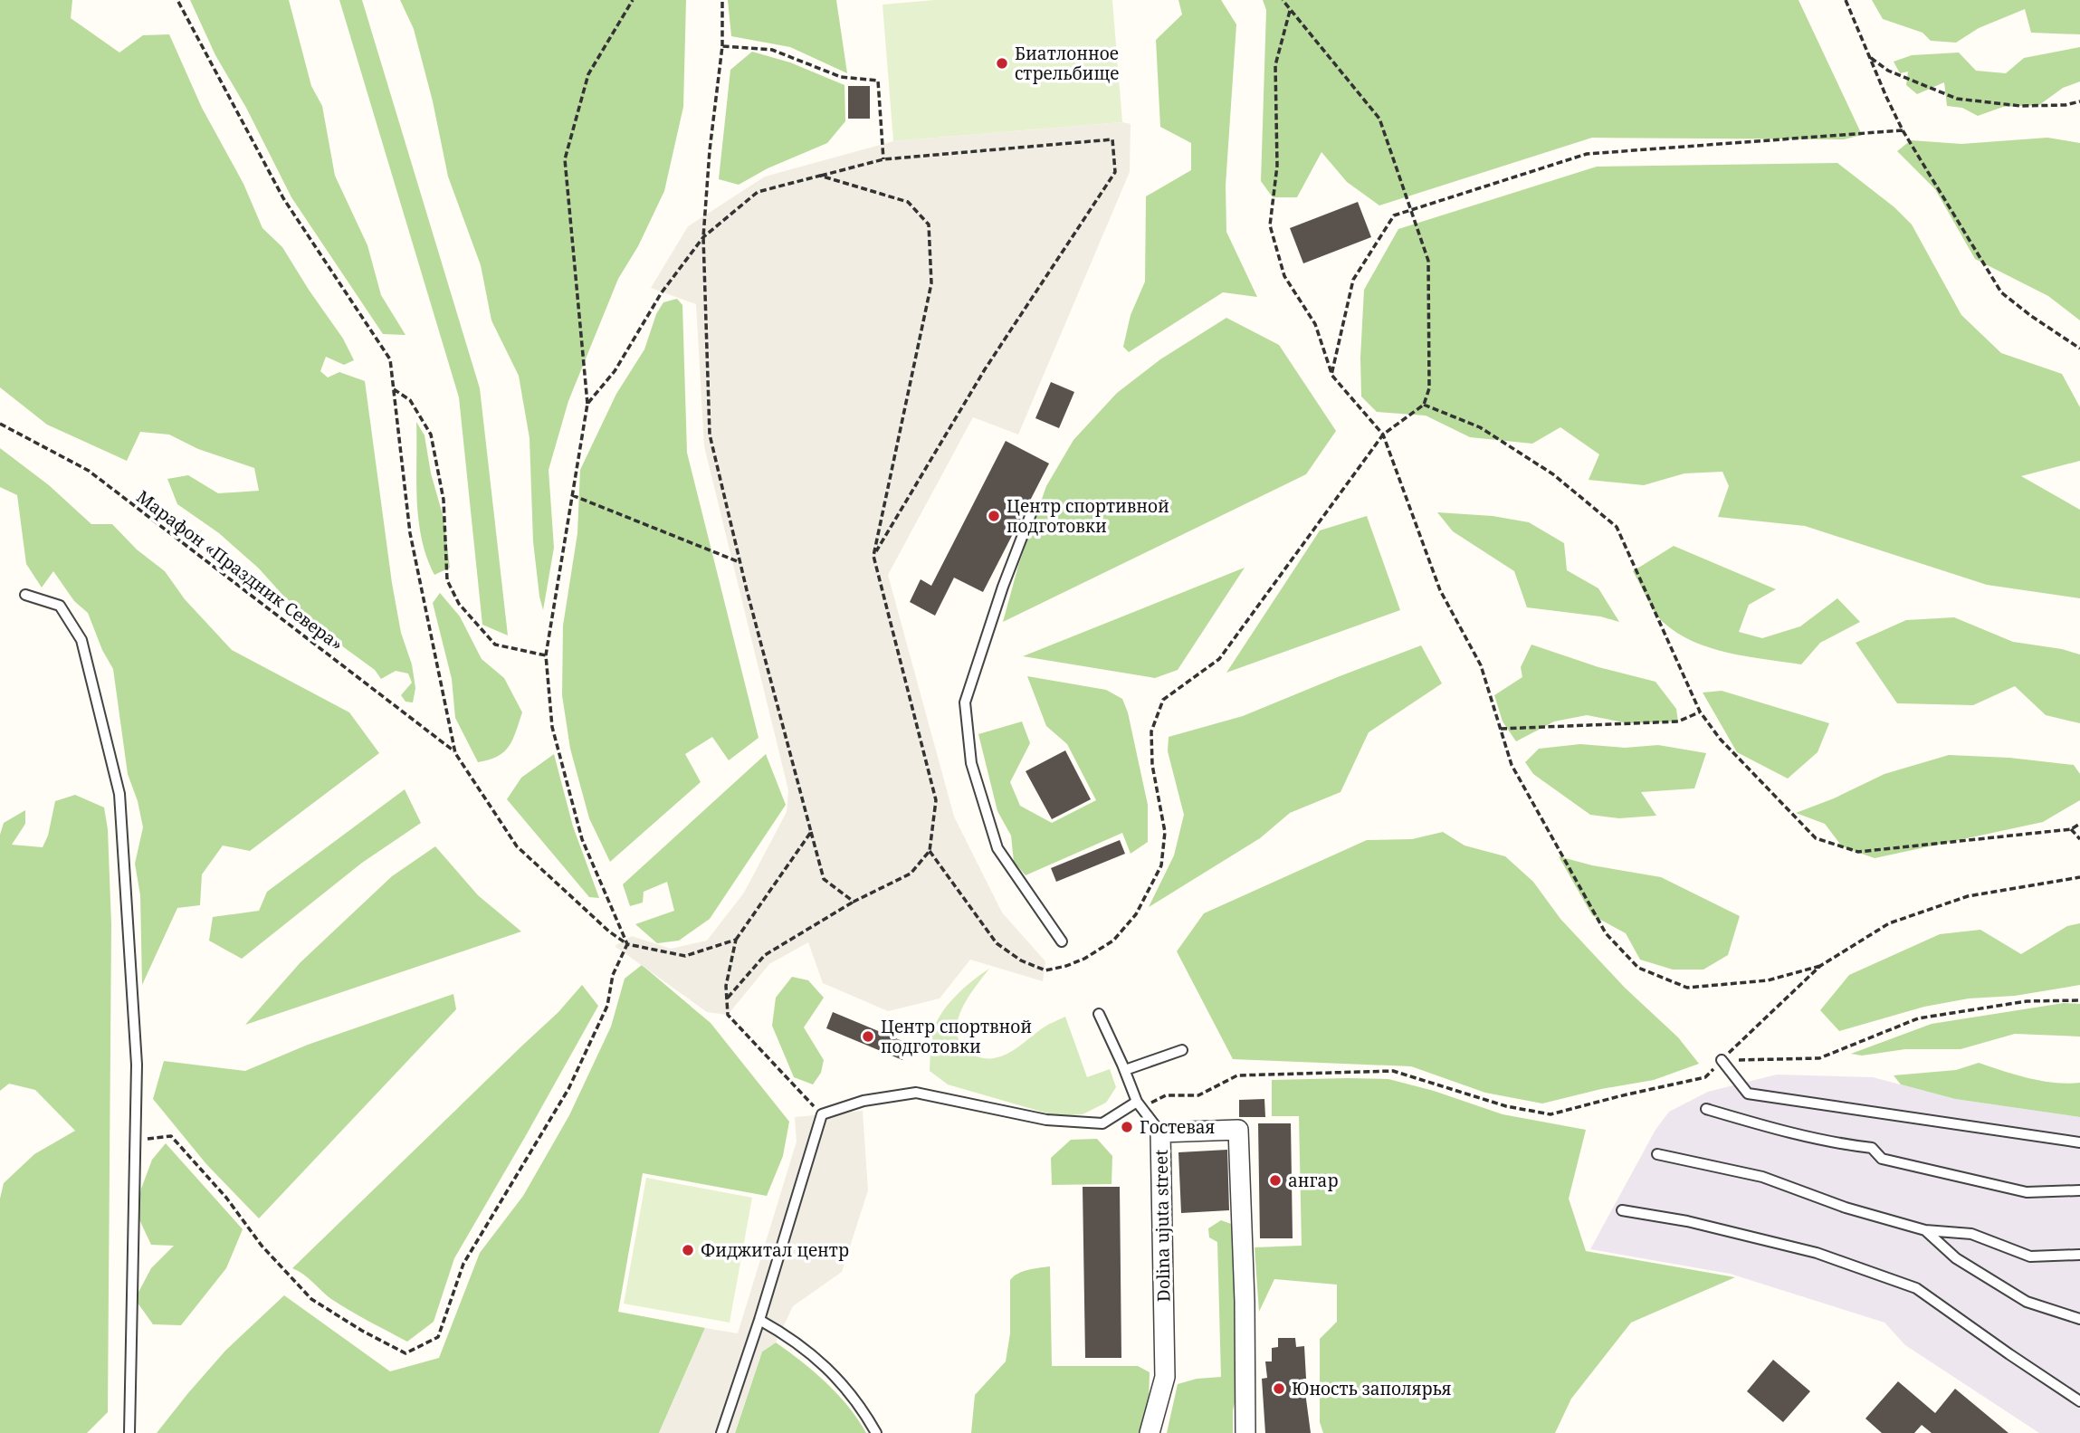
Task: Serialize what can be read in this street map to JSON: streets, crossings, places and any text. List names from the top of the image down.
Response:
{
  "streets": {
    "street": ["Dolina ujuta street"],
    "path": ["Марафон «Праздник Севера»"]
  },
  "places": [
    "Биатлонное стрельбище",
    "Центр спортивной подготовки",
    "Центр спортвной подготовки",
    "Гостевая",
    "ангар",
    "Фиджитал центр",
    "Юность заполярья"
  ]
}
